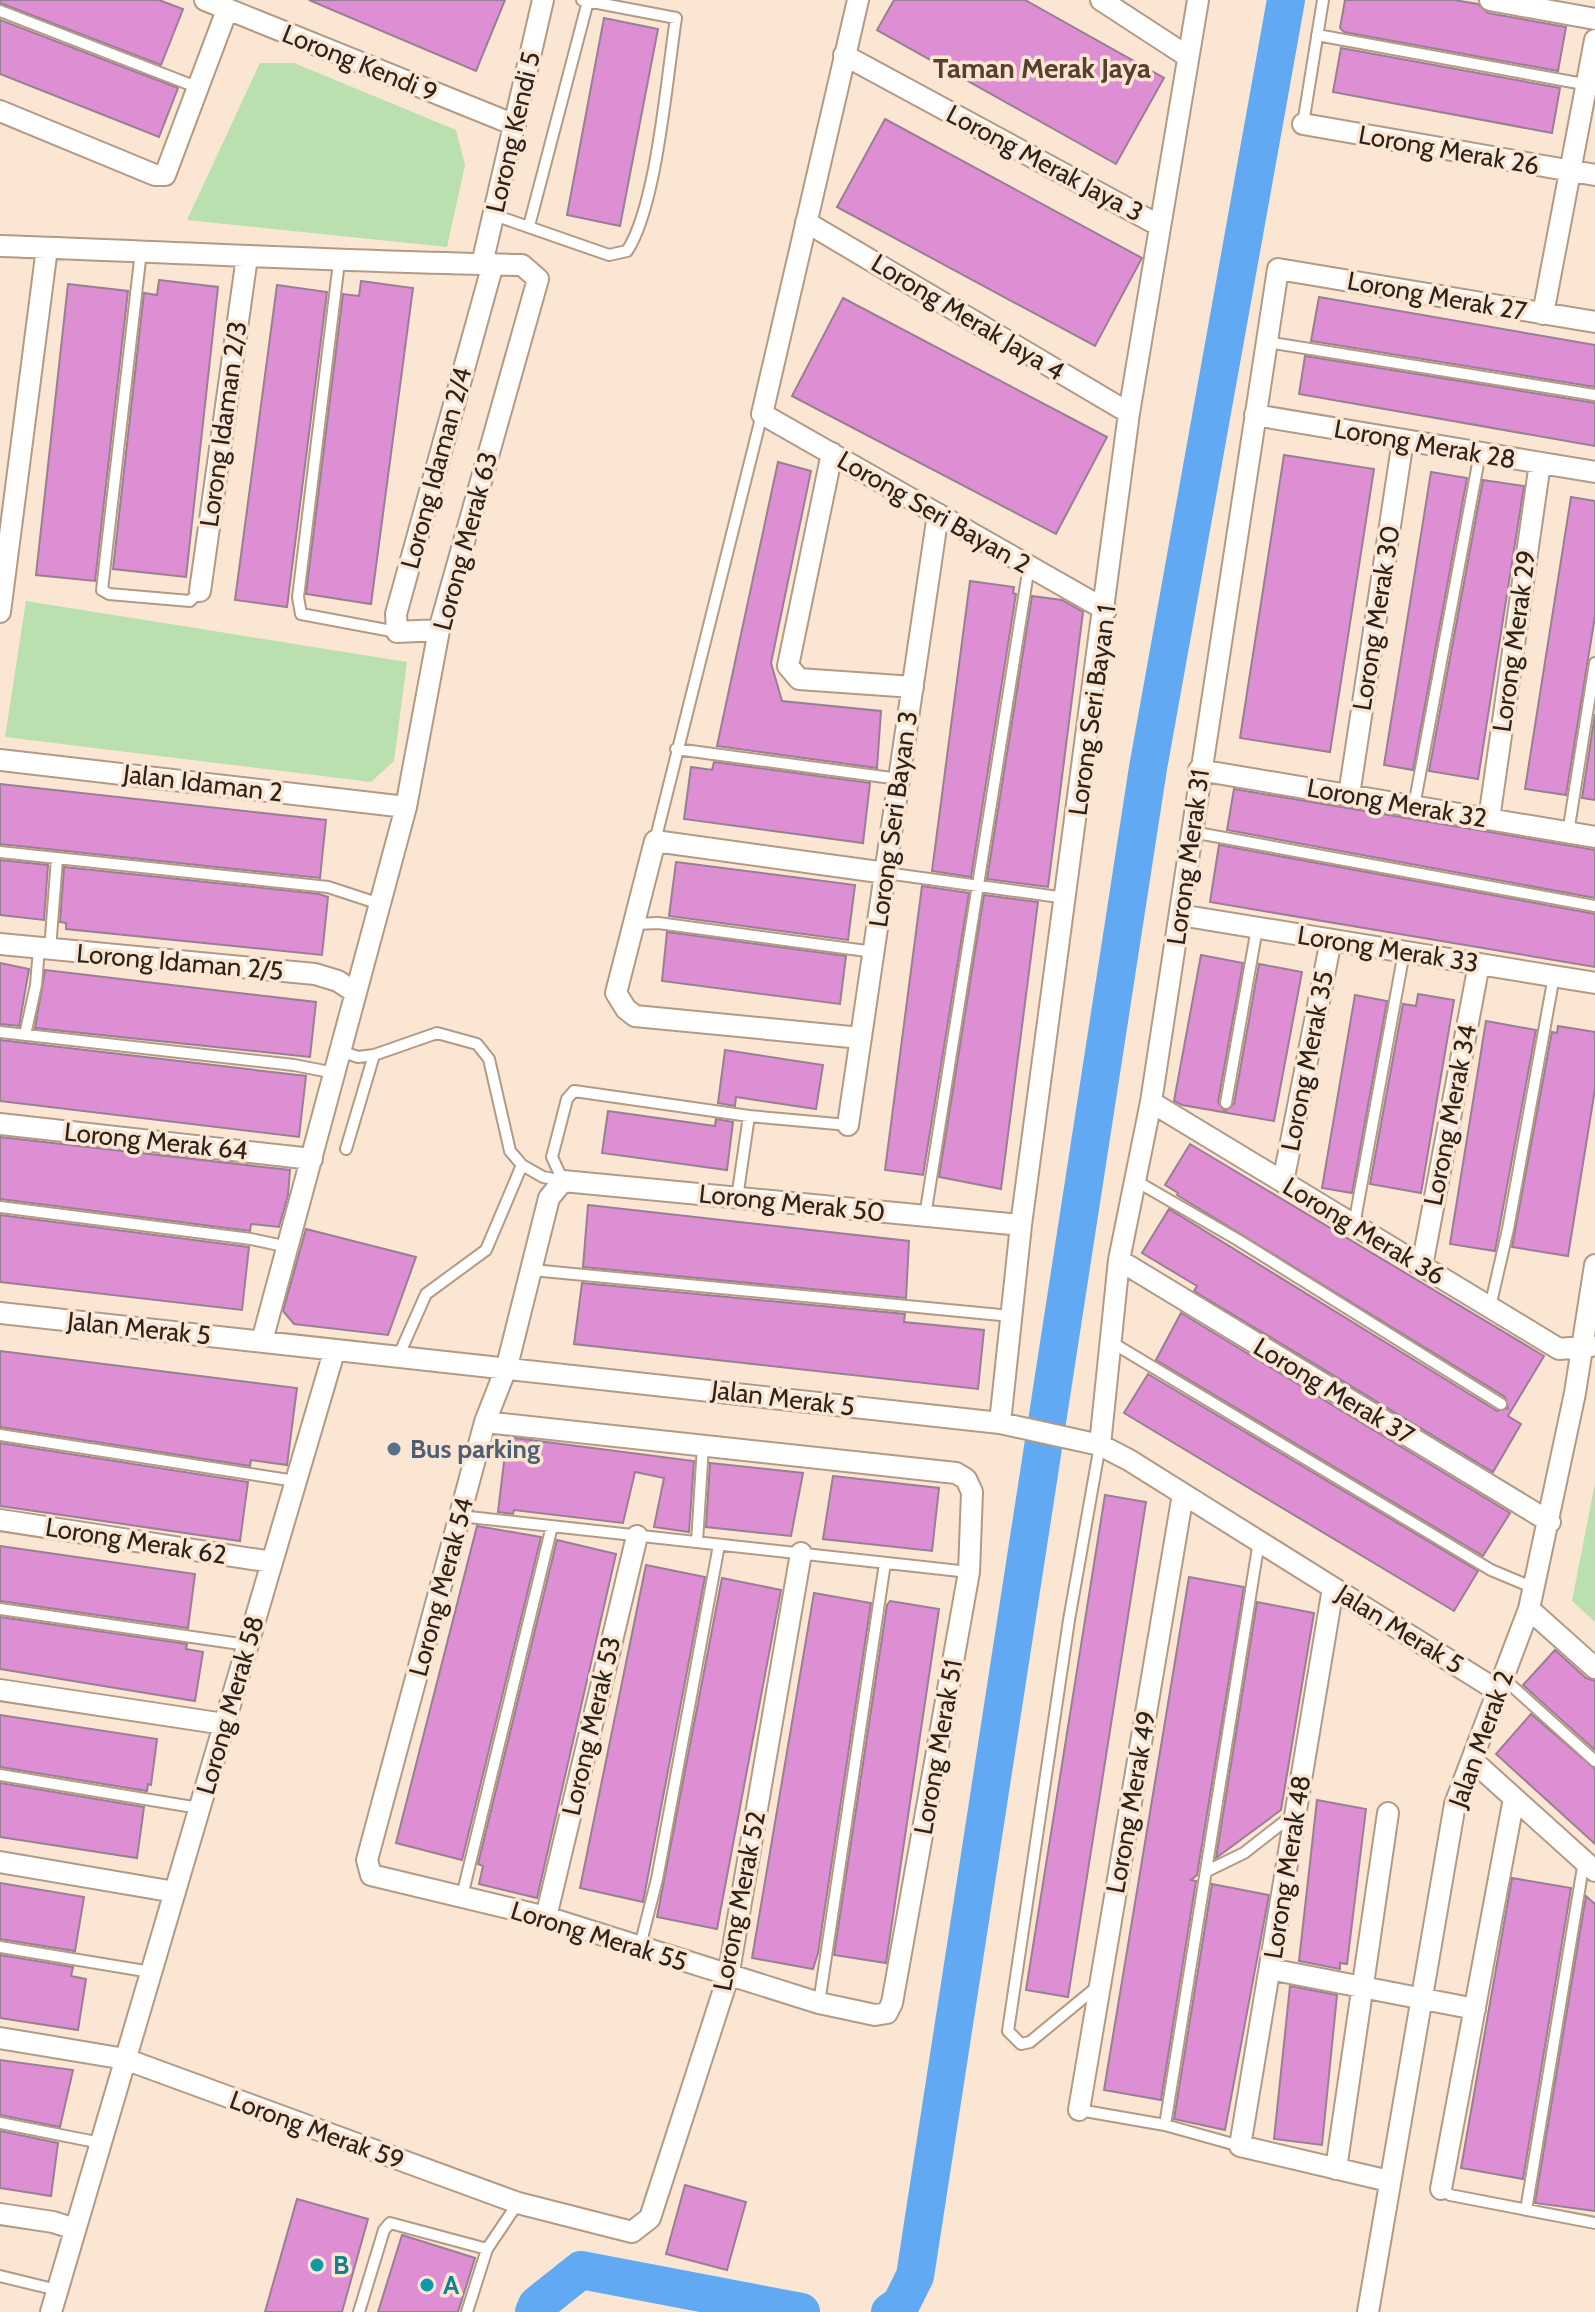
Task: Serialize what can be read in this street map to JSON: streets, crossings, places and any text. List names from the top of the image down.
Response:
{
  "streets": {
    "street": [
      "Lorong Kendi 9",
      "Lorong Kendi 5",
      "Lorong Merak 26",
      "Lorong Merak Jaya 3",
      "Lorong Merak 27",
      "Lorong Merak Jaya 4",
      "Lorong Idaman 2/3",
      "Lorong Merak 28",
      "Lorong Idaman 2/4",
      "Lorong Seri Bayan 2",
      "Lorong Merak 63",
      "Lorong Merak 30",
      "Lorong Merak 29",
      "Lorong Seri Bayan 1",
      "Jalan Idaman 2",
      "Lorong Merak 32",
      "Lorong Seri Bayan 3",
      "Lorong Merak 31",
      "Lorong Merak 33",
      "Lorong Idaman 2/5",
      "Lorong Merak 35",
      "Lorong Merak 34",
      "Lorong Merak 64",
      "Lorong Merak 50",
      "Lorong Merak 36",
      "Jalan Merak 5",
      "Lorong Merak 37",
      "Lorong Merak 62",
      "Lorong Merak 54",
      "Lorong Merak 58",
      "Lorong Merak 53",
      "Jalan Merak 2",
      "Lorong Merak 51",
      "Lorong Merak 49",
      "Lorong Merak 48",
      "Lorong Merak 52",
      "Lorong Merak 55",
      "Lorong Merak 59"
    ]
  },
  "crossings": [
    ["Lorong Kendi 9", "Lorong Kendi 5"],
    ["Lorong Kendi 5", "Lorong Idaman 2/4"],
    ["Lorong Kendi 5", "Lorong Merak 63"],
    ["Lorong Merak Jaya 3", "Lorong Seri Bayan 1"],
    ["Lorong Merak 27", "Lorong Merak 31"],
    ["Lorong Merak Jaya 4", "Lorong Seri Bayan 1"],
    ["Lorong Merak 28", "Lorong Merak 30"],
    ["Lorong Merak 28", "Lorong Merak 29"],
    ["Lorong Merak 28", "Lorong Merak 31"],
    ["Lorong Idaman 2/4", "Lorong Merak 63"],
    ["Lorong Seri Bayan 2", "Lorong Seri Bayan 1"],
    ["Lorong Seri Bayan 2", "Lorong Seri Bayan 3"],
    ["Lorong Merak 63", "Jalan Idaman 2"],
    ["Lorong Merak 63", "Lorong Idaman 2/5"],
    ["Lorong Merak 63", "Lorong Merak 64"],
    ["Lorong Merak 63", "Jalan Merak 5"],
    ["Lorong Merak 30", "Lorong Merak 32"],
    ["Lorong Merak 29", "Lorong Merak 32"],
    ["Lorong Seri Bayan 1", "Lorong Merak 50"],
    ["Lorong Seri Bayan 1", "Jalan Merak 5"],
    ["Lorong Merak 32", "Lorong Merak 31"],
    ["Lorong Merak 31", "Lorong Merak 33"],
    ["Lorong Merak 31", "Lorong Merak 36"],
    ["Lorong Merak 31", "Jalan Merak 5"],
    ["Lorong Merak 31", "Lorong Merak 37"],
    ["Lorong Merak 33", "Lorong Merak 35"],
    ["Lorong Merak 33", "Lorong Merak 34"],
    ["Lorong Merak 35", "Lorong Merak 36"],
    ["Lorong Merak 34", "Lorong Merak 36"],
    ["Lorong Merak 50", "Lorong Merak 54"],
    ["Lorong Merak 36", "Jalan Merak 2"],
    ["Jalan Merak 5", "Lorong Merak 54"],
    ["Jalan Merak 5", "Lorong Merak 58"],
    ["Jalan Merak 5", "Jalan Merak 2"],
    ["Jalan Merak 5", "Lorong Merak 49"],
    ["Jalan Merak 5", "Lorong Merak 48"],
    ["Lorong Merak 37", "Jalan Merak 2"],
    ["Lorong Merak 62", "Lorong Merak 58"],
    ["Lorong Merak 54", "Lorong Merak 55"],
    ["Lorong Merak 58", "Lorong Merak 59"],
    ["Lorong Merak 53", "Lorong Merak 55"],
    ["Lorong Merak 51", "Lorong Merak 55"],
    ["Lorong Merak 52", "Lorong Merak 55"],
    ["Lorong Merak 52", "Lorong Merak 59"]
  ],
  "districts": ["Taman Merak Jaya"],
  "places": ["Bus parking", "B", "A"]
}
